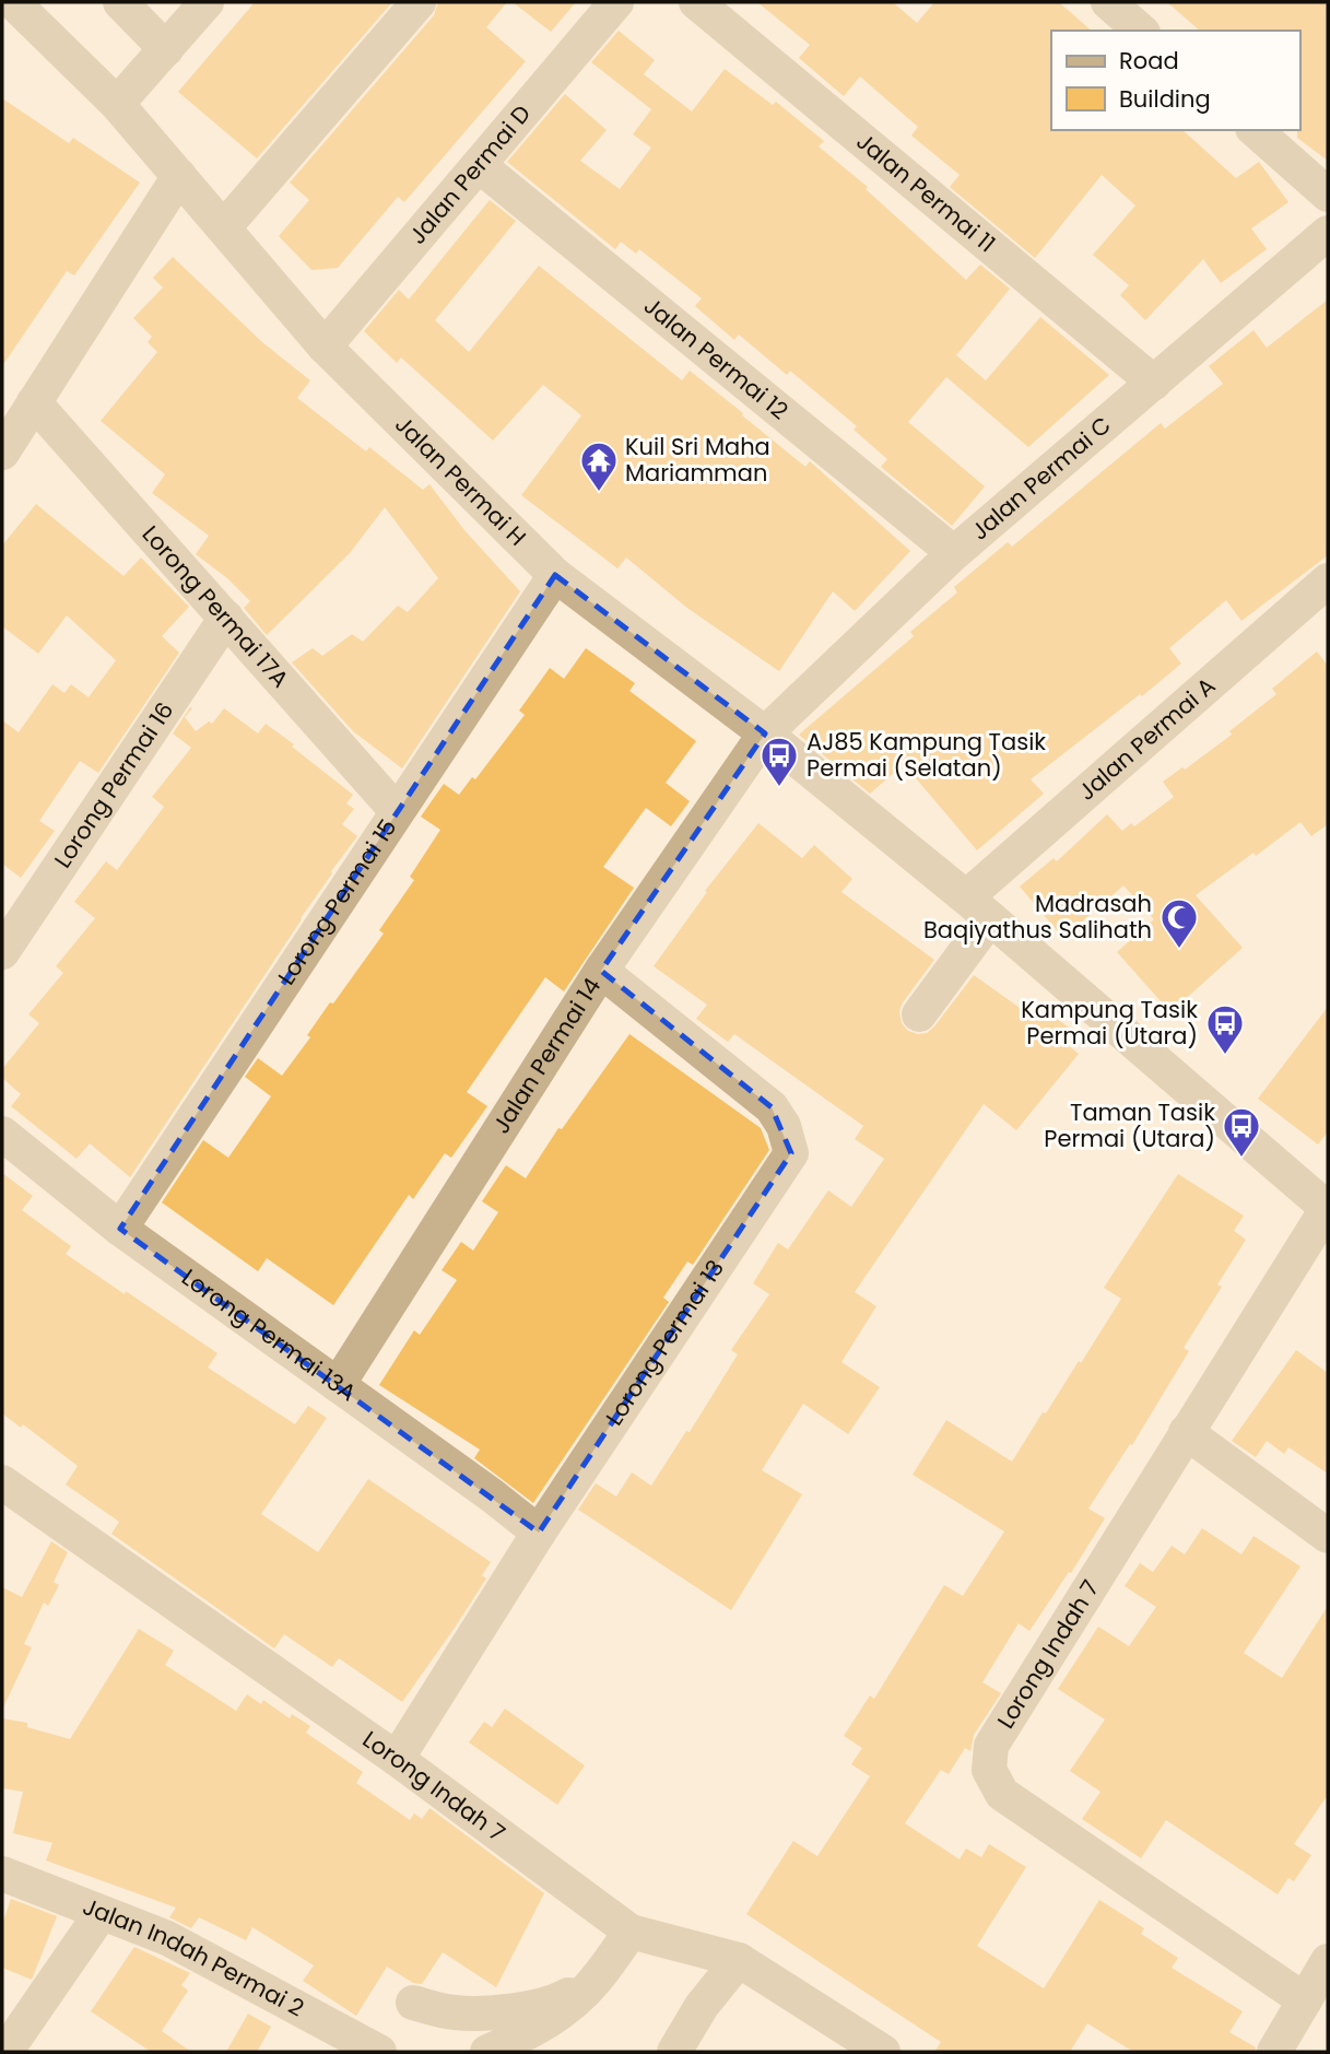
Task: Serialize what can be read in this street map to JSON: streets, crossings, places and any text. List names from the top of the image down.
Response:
{
  "streets": {
    "street": [
      "Jalan Permai D",
      "Jalan Permai 11",
      "Jalan Permai 12",
      "Jalan Permai C",
      "Jalan Permai H",
      "Lorong Permai 17A",
      "Jalan Permai A",
      "Lorong Permai 16",
      "Lorong Permai 15",
      "Jalan Permai 14",
      "Lorong Permai 13A",
      "Lorong Permai 13",
      "Lorong Indah 7",
      "Jalan Indah Permai 2"
    ]
  },
  "crossings": [
    ["Jalan Permai D", "Jalan Permai 12"],
    ["Jalan Permai D", "Jalan Permai H"],
    ["Jalan Permai 11", "Jalan Permai C"],
    ["Jalan Permai 12", "Jalan Permai C"],
    ["Jalan Permai C", "Jalan Permai H"],
    ["Jalan Permai C", "Jalan Permai 14"],
    ["Jalan Permai H", "Jalan Permai A"],
    ["Jalan Permai H", "Lorong Permai 15"],
    ["Jalan Permai H", "Jalan Permai 14"],
    ["Jalan Permai H", "Lorong Indah 7"],
    ["Lorong Permai 17A", "Lorong Permai 16"],
    ["Lorong Permai 17A", "Lorong Permai 15"],
    ["Lorong Permai 15", "Lorong Permai 13A"],
    ["Jalan Permai 14", "Lorong Permai 13A"],
    ["Jalan Permai 14", "Lorong Permai 13"],
    ["Lorong Permai 13A", "Lorong Permai 13"],
    ["Lorong Permai 13", "Lorong Indah 7"]
  ],
  "places": {
    "temple": ["Kuil Sri Maha Mariamman"],
    "bus stop": ["AJ85 Kampung Tasik Permai (Selatan)", "Kampung Tasik Permai (Utara)", "Taman Tasik Permai (Utara)"],
    "mosque": ["Madrasah Baqiyathus Salihath"]
  },
  "legend": ["Road", "Building"]
}
